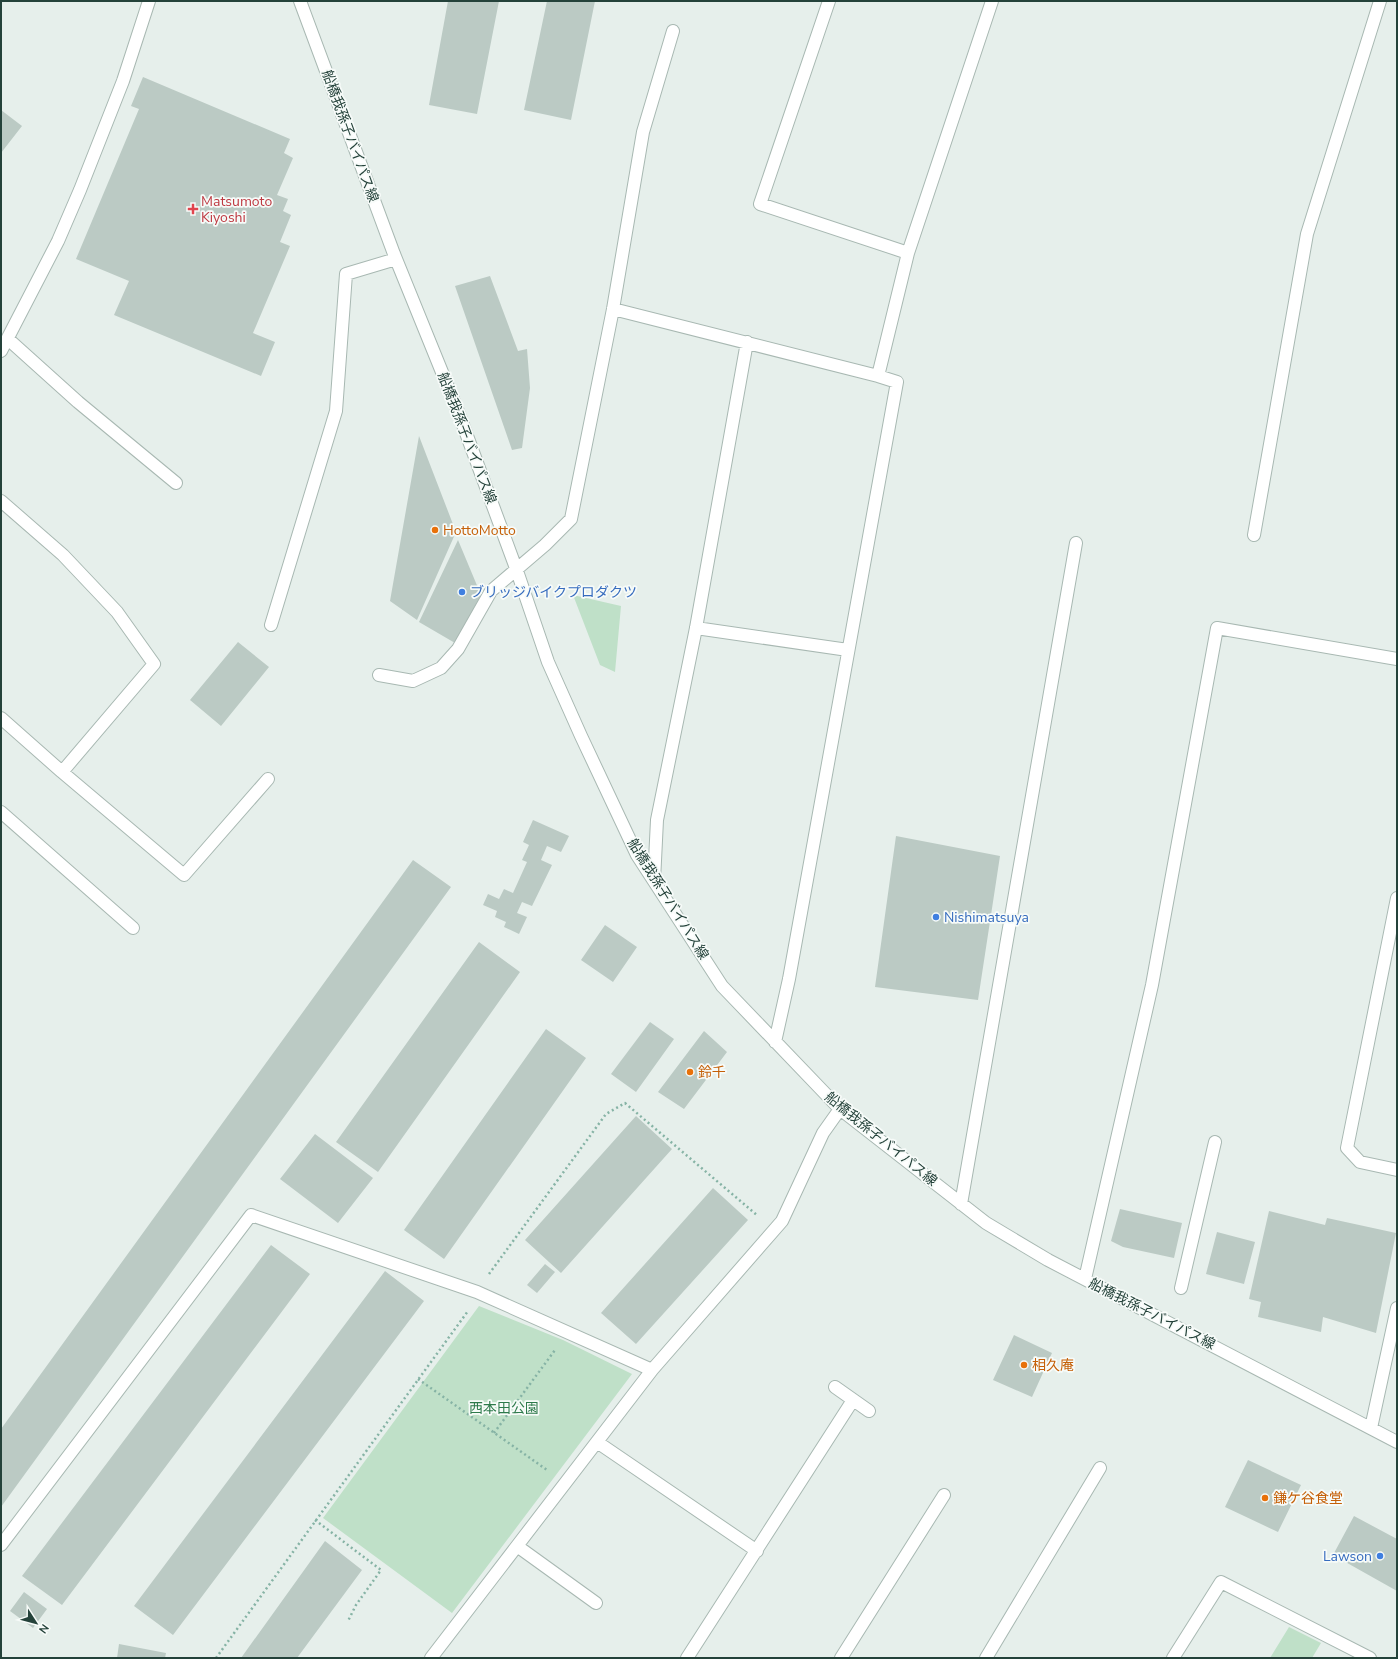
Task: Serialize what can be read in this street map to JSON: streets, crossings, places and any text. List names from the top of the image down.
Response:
{
  "streets": {
    "street": ["船橋我孫子バイパス線"]
  },
  "parks": ["西本田公園"],
  "places": {
    "health": ["Matsumoto Kiyoshi"],
    "other": [
      "HottoMotto",
      "ブリッジバイクプロダクツ",
      "Nishimatsuya",
      "鈴千",
      "相久庵",
      "鎌ケ谷食堂",
      "Lawson"
    ]
  },
  "north": "bottom right"
}
